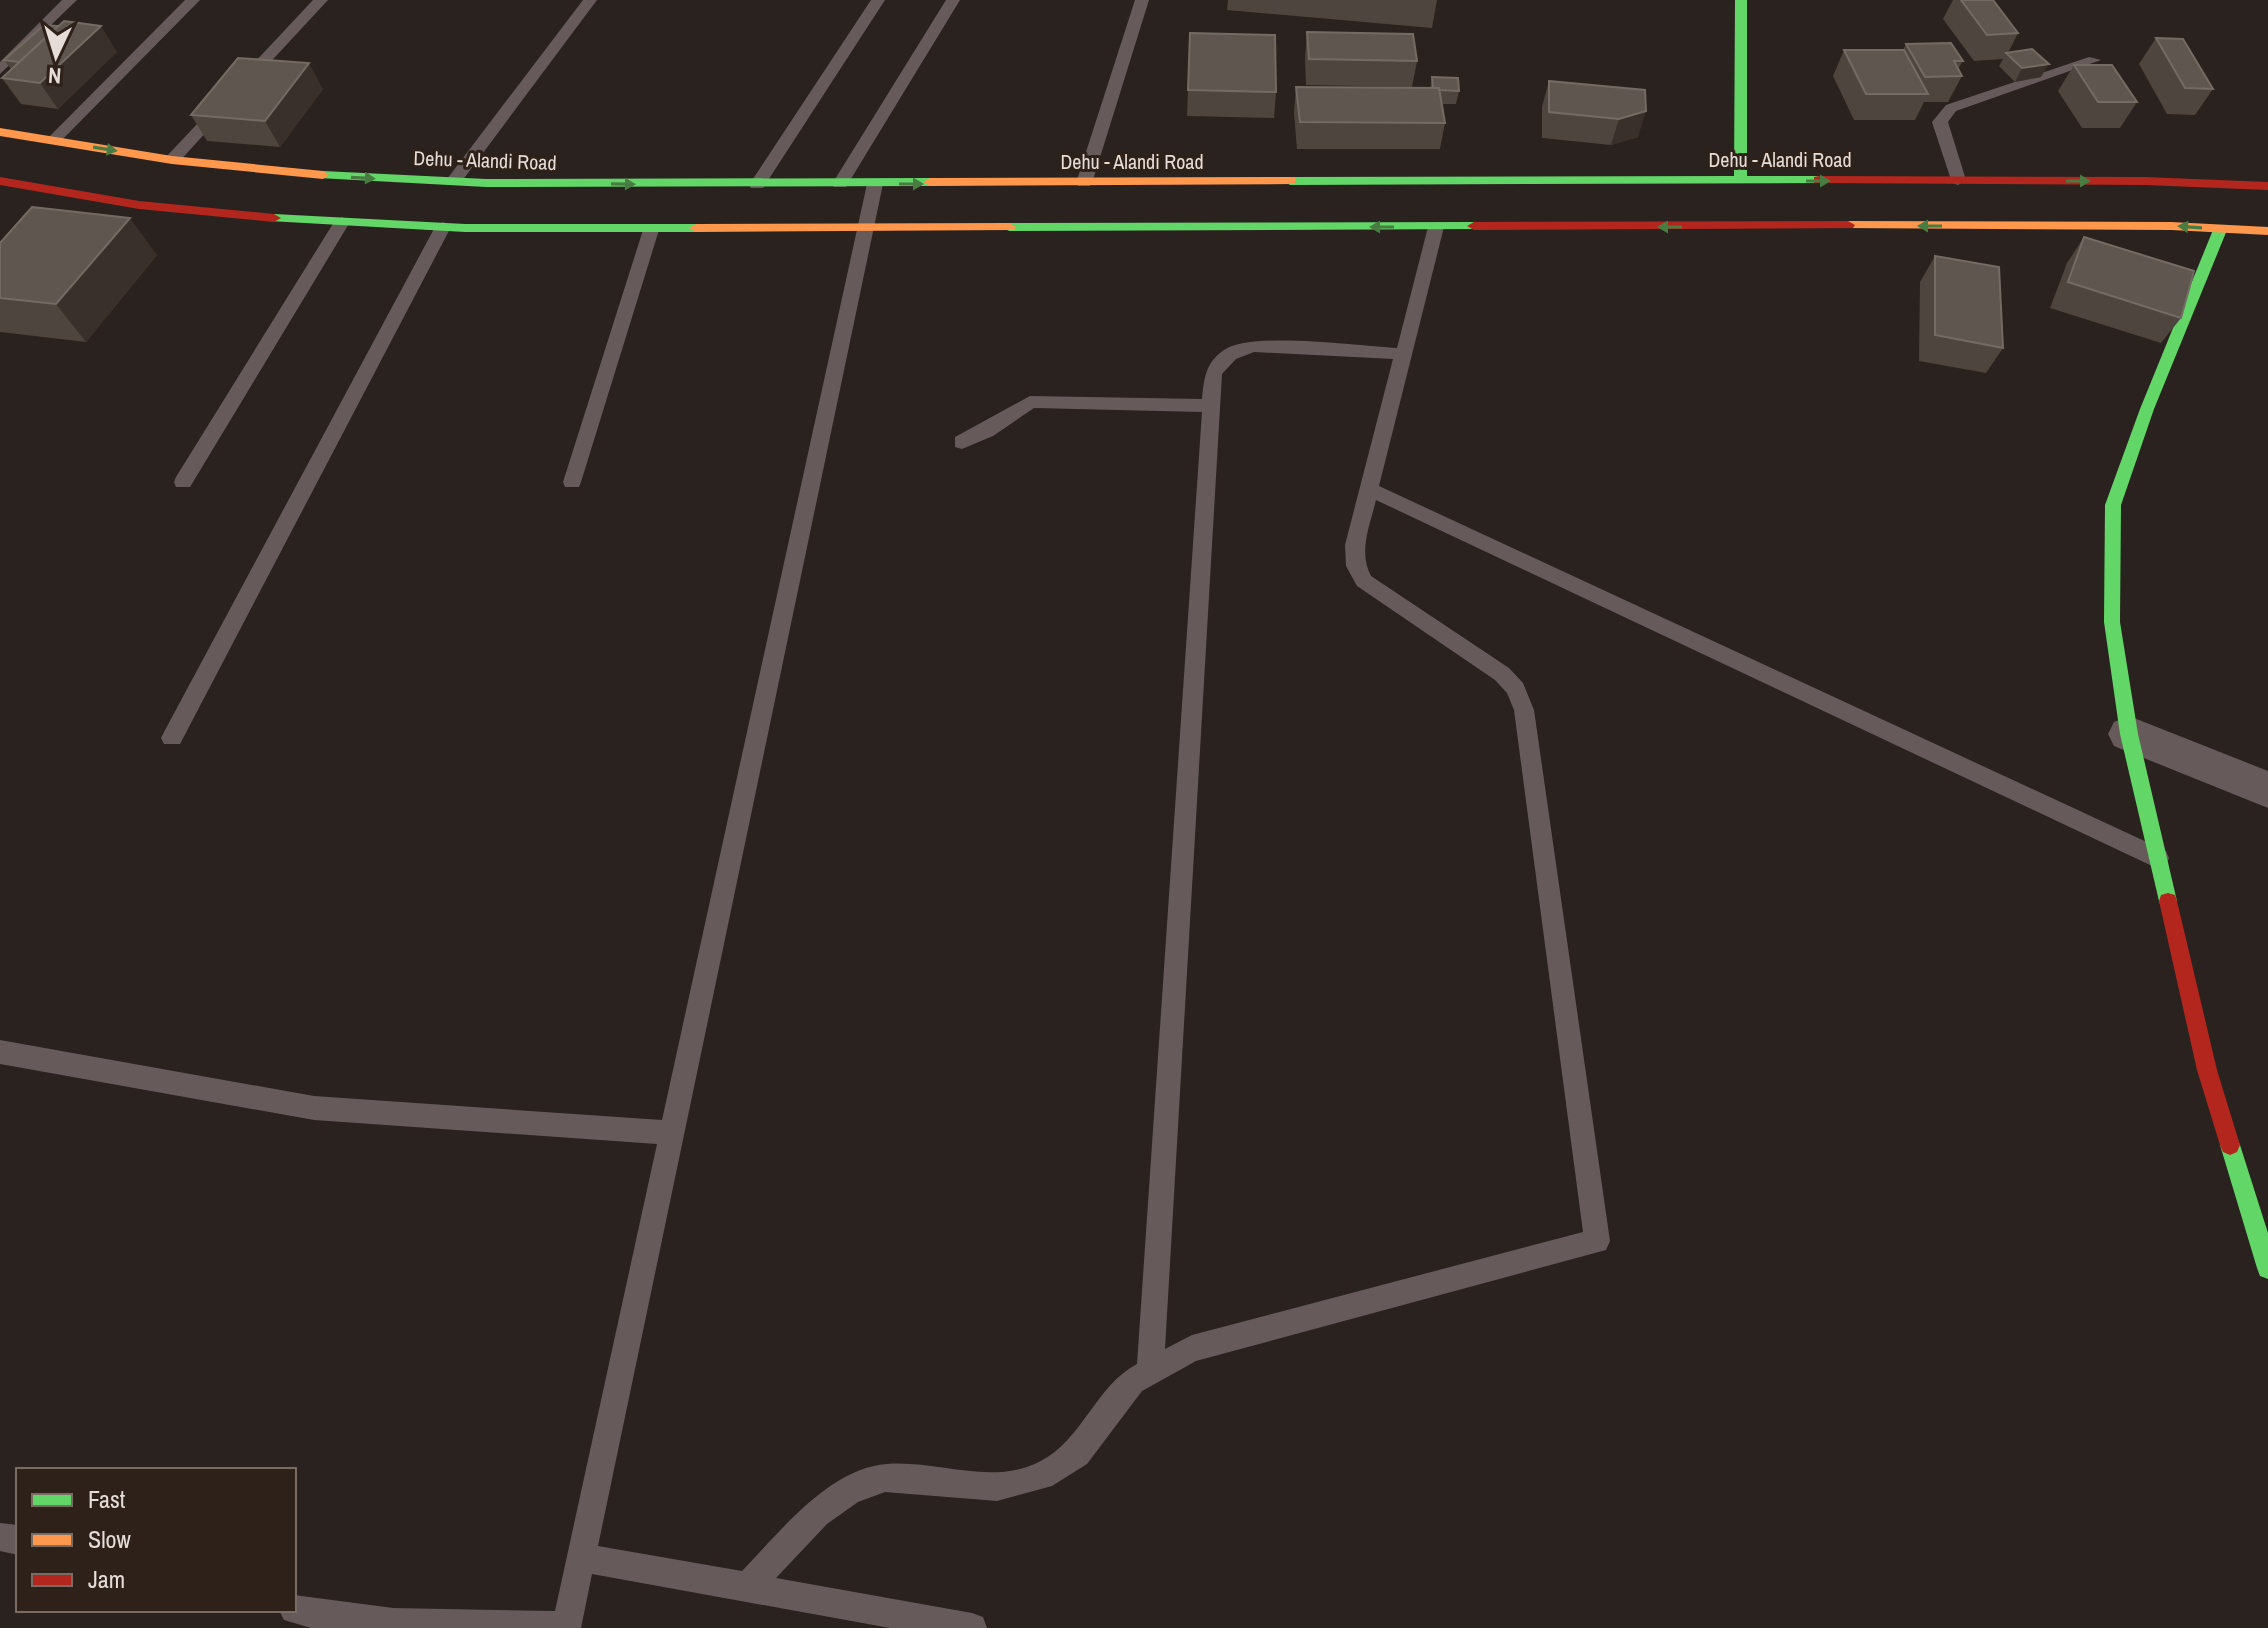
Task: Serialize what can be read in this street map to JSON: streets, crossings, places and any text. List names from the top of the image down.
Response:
{
  "streets": {
    "main road": ["Dehu - Alandi Road"]
  },
  "legend": ["Fast", "Slow", "Jam"],
  "north": "bottom"
}
